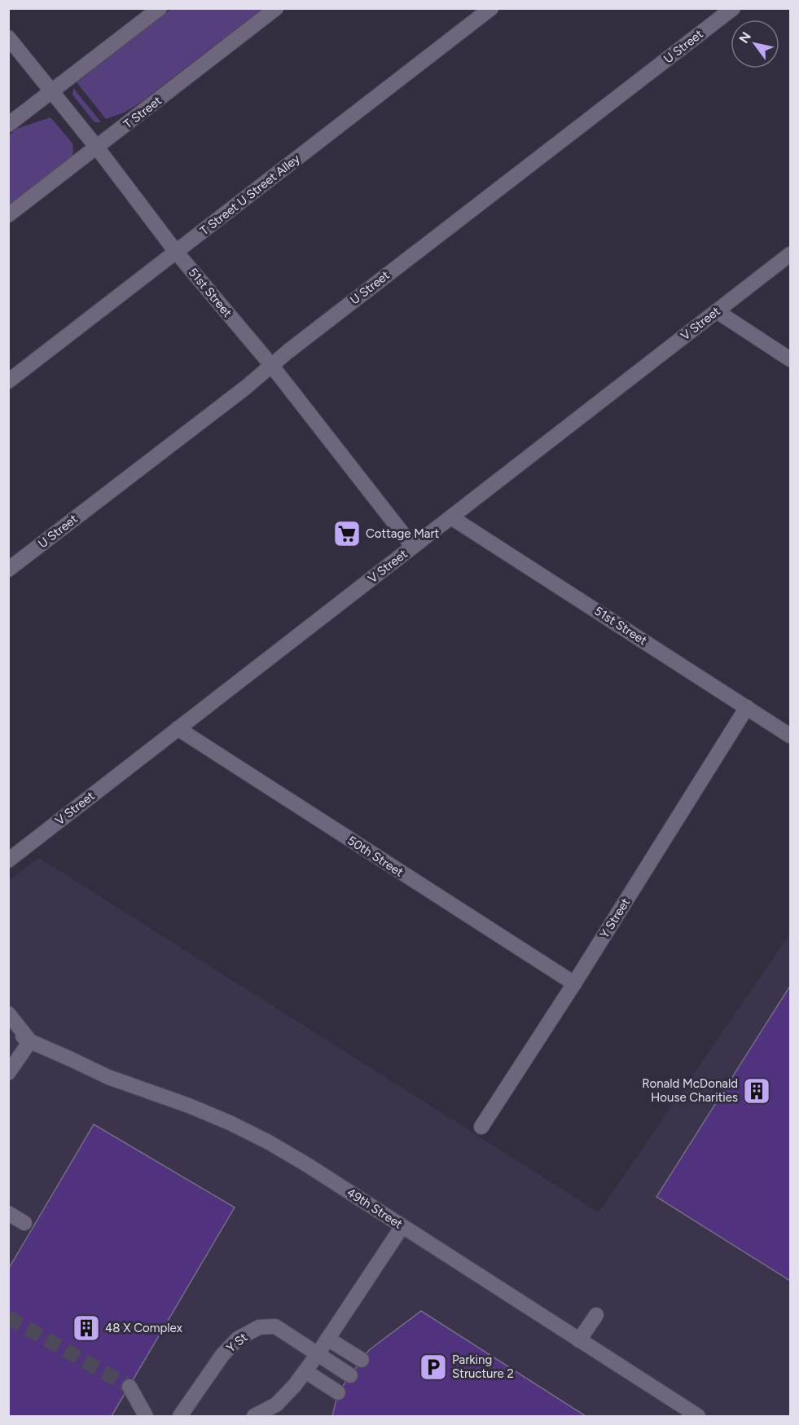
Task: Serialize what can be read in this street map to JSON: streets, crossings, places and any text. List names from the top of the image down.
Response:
{
  "streets": {
    "street": [
      "U Street",
      "T Street",
      "T Street U Street Alley",
      "51st Street",
      "V Street",
      "50th Street",
      "Y Street",
      "49th Street",
      "Y St"
    ]
  },
  "crossings": [
    ["U Street", "51st Street"],
    ["T Street", "51st Street"],
    ["T Street U Street Alley", "51st Street"],
    ["51st Street", "V Street"],
    ["51st Street", "Y Street"],
    ["V Street", "50th Street"],
    ["50th Street", "Y Street"]
  ],
  "places": {
    "supermarket": ["Cottage Mart"],
    "building": ["Ronald McDonald House Charities", "48 X Complex"],
    "parking": ["Parking Structure 2"]
  },
  "north": "top left"
}
